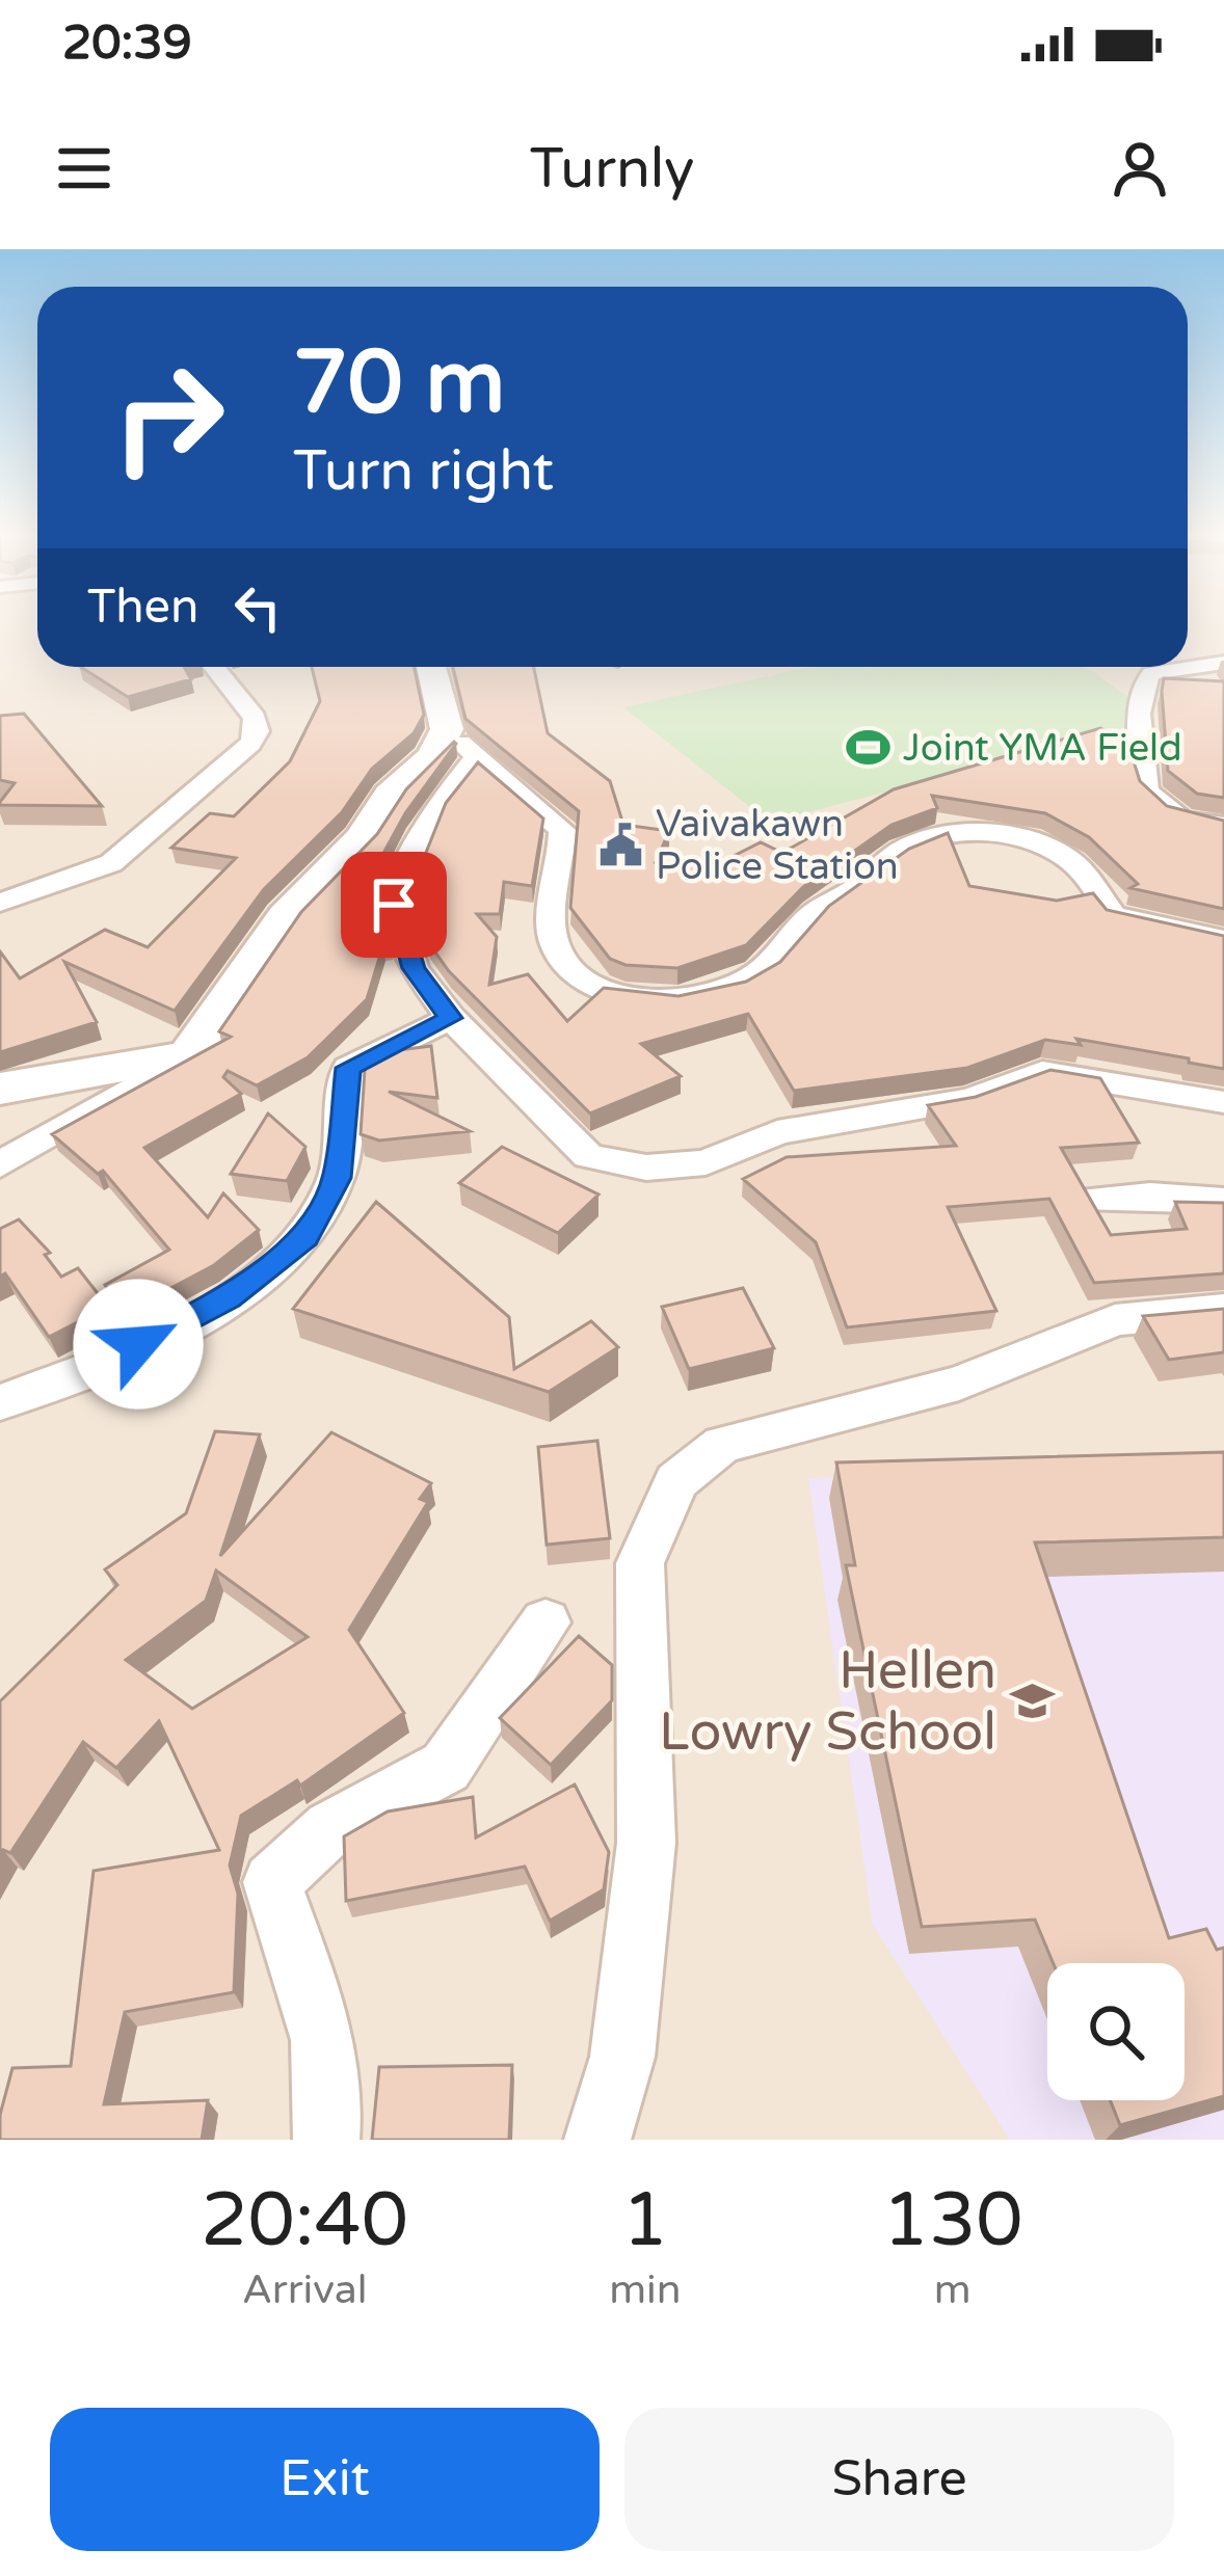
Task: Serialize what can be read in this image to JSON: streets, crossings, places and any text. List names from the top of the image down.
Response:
{
  "places": {
    "sports": ["Joint YMA Field"],
    "public building": ["Vaivakawn Police Station"],
    "school or university": ["Hellen Lowry School"]
  },
  "page": {
    "status": "20:39",
    "header": "Turnly",
    "turn": ["70 m", "Turn right"],
    "then": "Then",
    "eta": [
      "20:40",
      "Arrival",
      "1",
      "min",
      "130",
      "m"
    ],
    "buttons": ["Exit", "Share"]
  }
}
